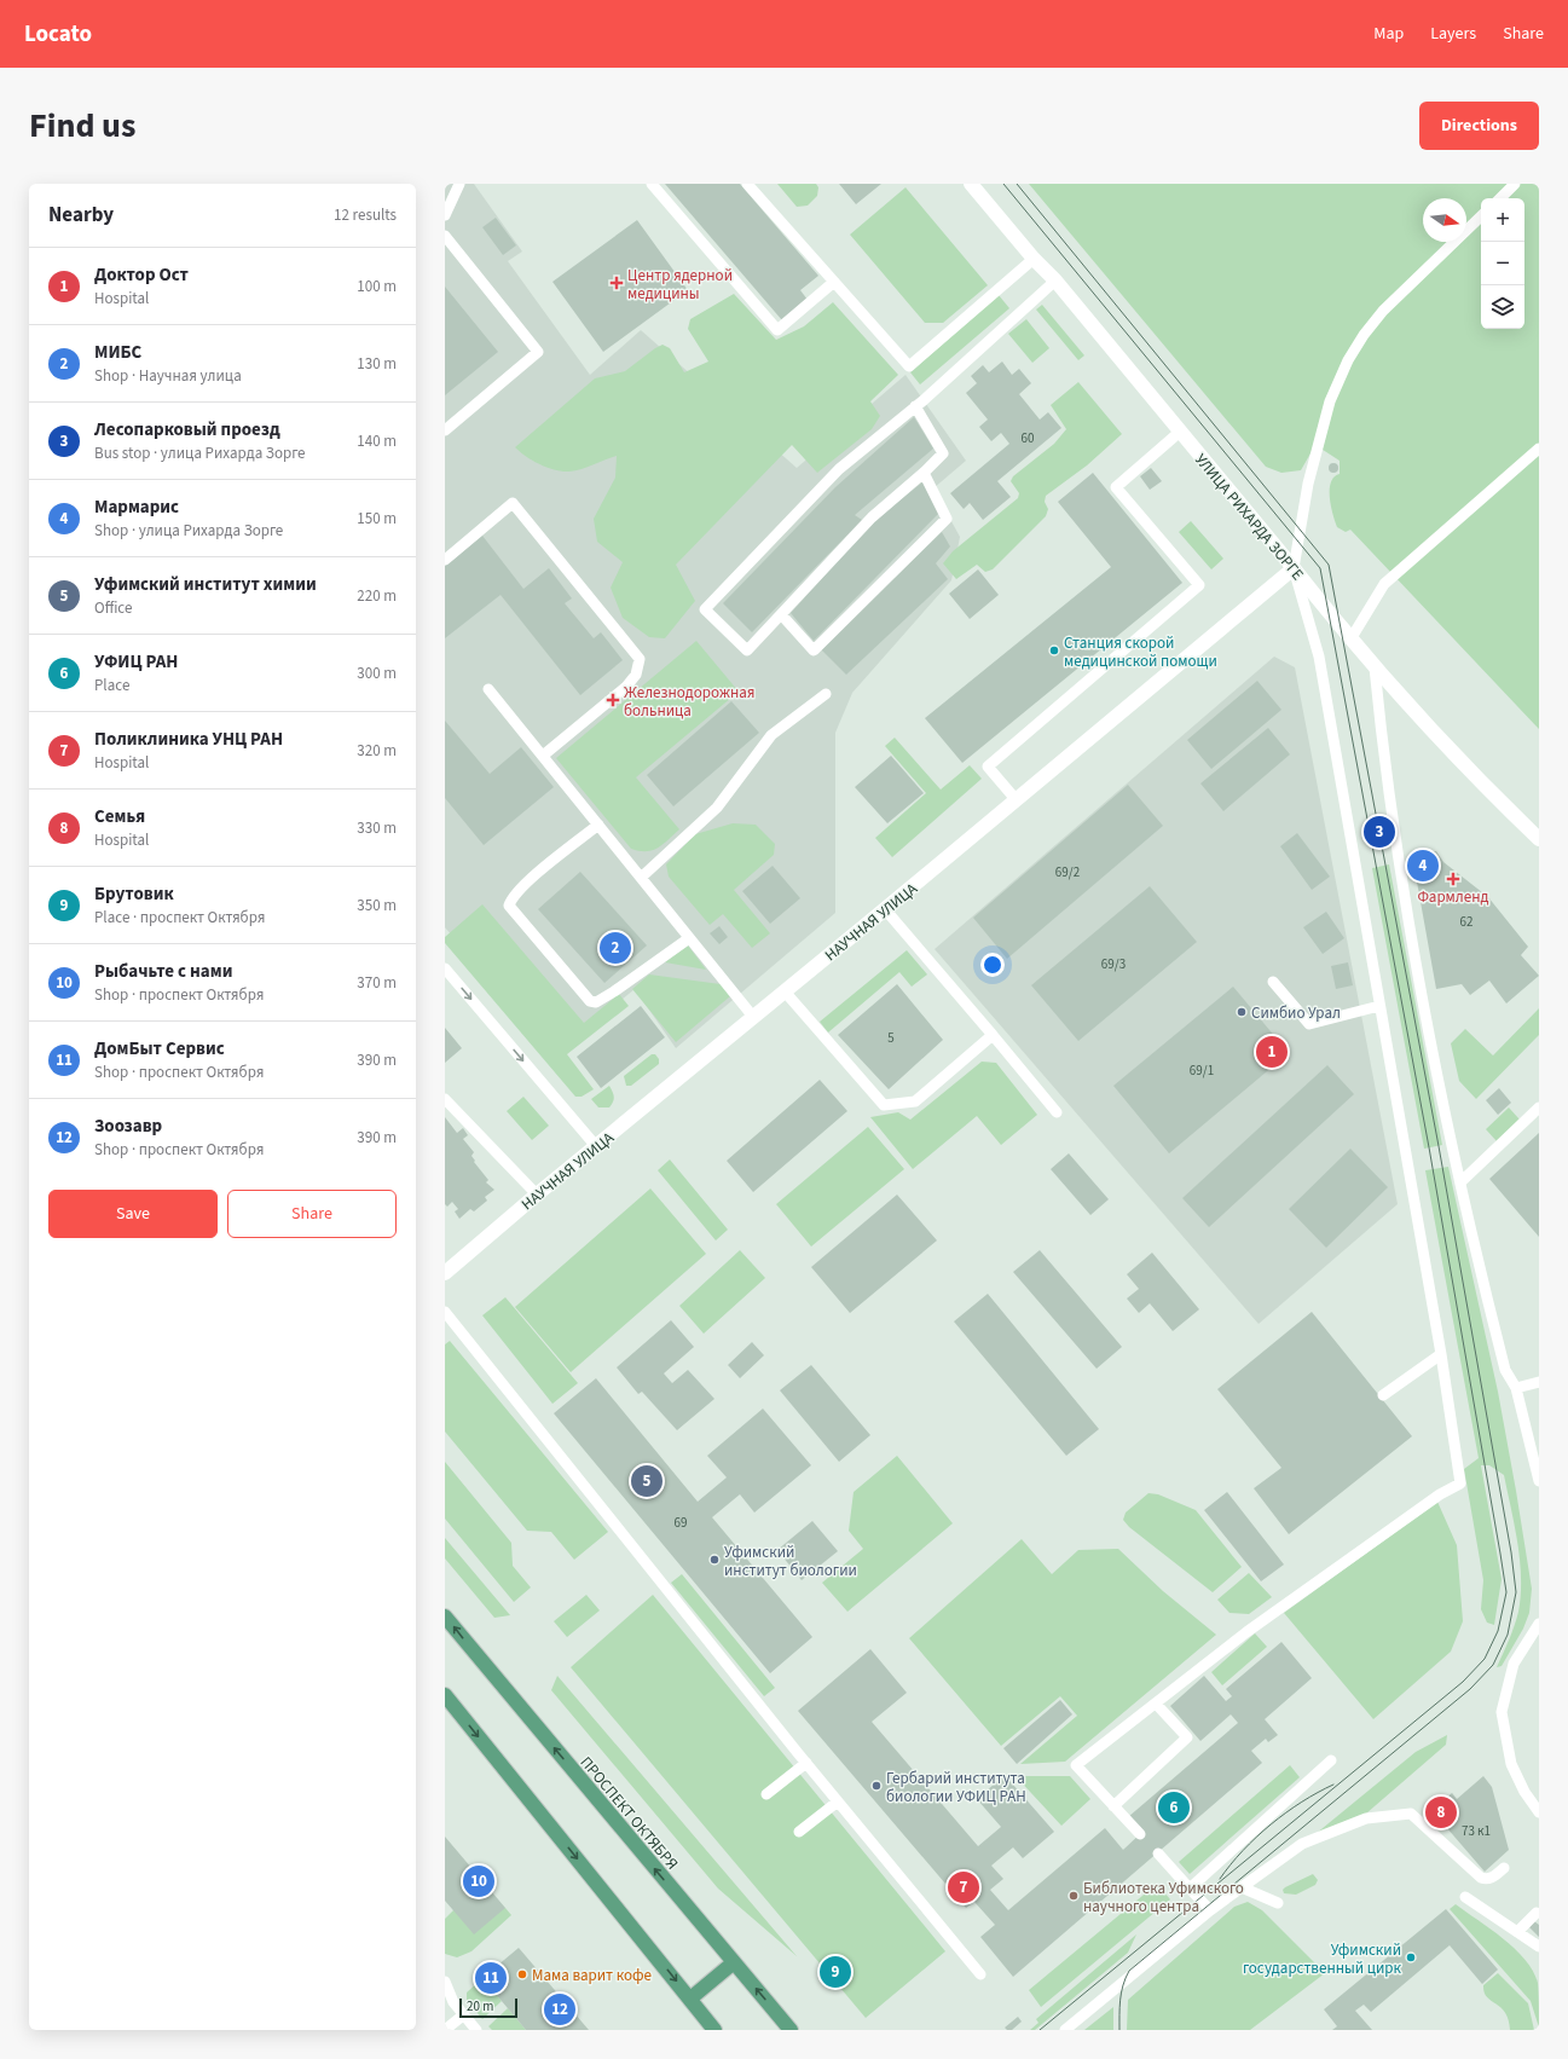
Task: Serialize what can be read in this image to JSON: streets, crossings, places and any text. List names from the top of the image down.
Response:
{
  "streets": {
    "main road": ["ПРОСПЕКТ ОКТЯБРЯ"],
    "street": ["УЛИЦА РИХАРДА ЗОРГЕ", "НАУЧНАЯ УЛИЦА"]
  },
  "crossings": [
    ["УЛИЦА РИХАРДА ЗОРГЕ", "НАУЧНАЯ УЛИЦА"]
  ],
  "places": {
    "health": ["Центр ядерной медицины", "Железнодорожная больница", "Фармленд"],
    "other": [
      "Станция скорой медицинской помощи",
      "Симбио Урал",
      "Уфимский институт биологии",
      "Гербарий института биологии УФИЦ РАН",
      "Библиотека Уфимского научного центра",
      "Уфимский государственный цирк",
      "Мама варит кофе"
    ]
  },
  "house_numbers": [
    "60",
    "69/2",
    "62",
    "69/3",
    "5",
    "69/1",
    "69",
    "73 к1"
  ],
  "scale_bar": "20 m",
  "north": "right",
  "page": {
    "header": "Locato",
    "nav": ["Map", "Layers", "Share"],
    "title": "Find us",
    "buttons": [
      "Directions",
      ["Save", "Share"]
    ],
    "heading": ["Nearby", "12 results"],
    "map_buttons": ["+", "−"],
    "list": [
      {
        "mark": "1",
        "name": "Доктор Ост",
        "note": "Hospital",
        "value": "100 m"
      },
      {
        "mark": "2",
        "name": "МИБС",
        "note": "Shop · Научная улица",
        "value": "130 m"
      },
      {
        "mark": "3",
        "name": "Лесопарковый проезд",
        "note": "Bus stop · улица Рихарда Зорге",
        "value": "140 m"
      },
      {
        "mark": "4",
        "name": "Мармарис",
        "note": "Shop · улица Рихарда Зорге",
        "value": "150 m"
      },
      {
        "mark": "5",
        "name": "Уфимский институт химии",
        "note": "Office",
        "value": "220 m"
      },
      {
        "mark": "6",
        "name": "УФИЦ РАН",
        "note": "Place",
        "value": "300 m"
      },
      {
        "mark": "7",
        "name": "Поликлиника УНЦ РАН",
        "note": "Hospital",
        "value": "320 m"
      },
      {
        "mark": "8",
        "name": "Семья",
        "note": "Hospital",
        "value": "330 m"
      },
      {
        "mark": "9",
        "name": "Брутовик",
        "note": "Place · проспект Октября",
        "value": "350 m"
      },
      {
        "mark": "10",
        "name": "Рыбачьте с нами",
        "note": "Shop · проспект Октября",
        "value": "370 m"
      },
      {
        "mark": "11",
        "name": "ДомБыт Сервис",
        "note": "Shop · проспект Октября",
        "value": "390 m"
      },
      {
        "mark": "12",
        "name": "Зоозавр",
        "note": "Shop · проспект Октября",
        "value": "390 m"
      }
    ],
    "pins": [
      "3",
      "4",
      "2",
      "1",
      "5",
      "6",
      "8",
      "10",
      "7",
      "9",
      "11",
      "12"
    ],
    "scale": "20 m"
  }
}
